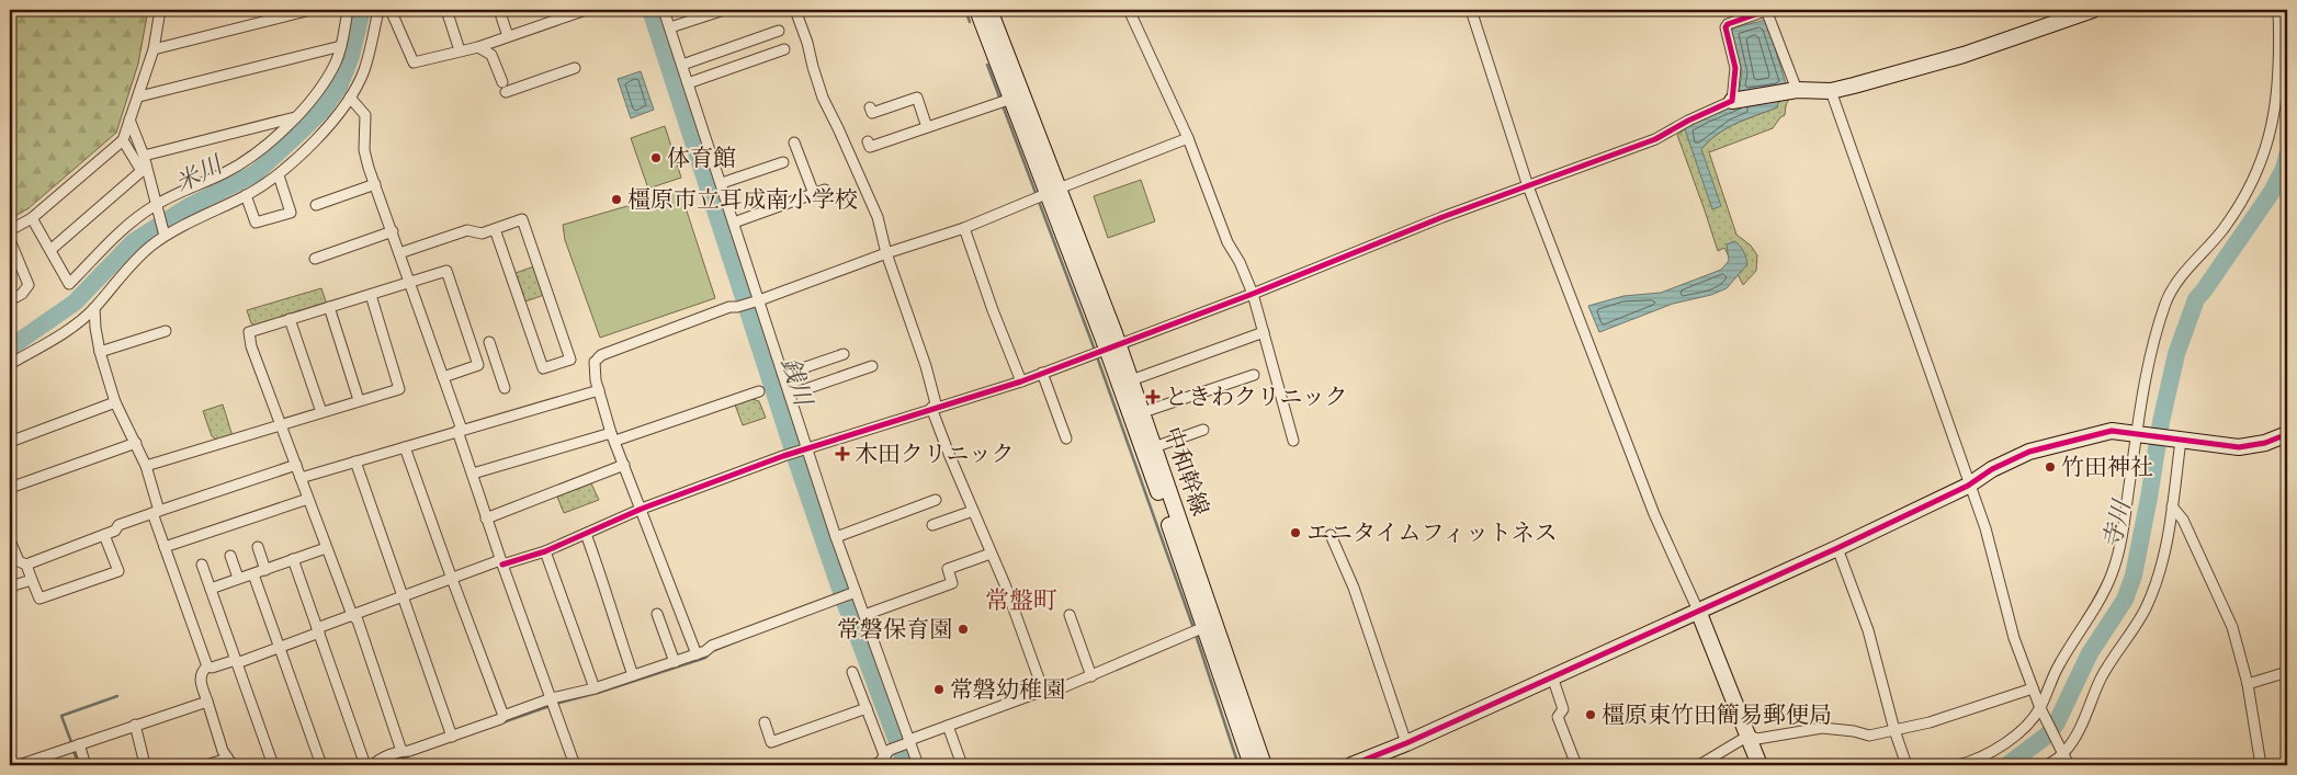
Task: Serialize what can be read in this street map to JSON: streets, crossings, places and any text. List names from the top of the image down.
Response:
{
  "streets": {
    "street": ["中和幹線"]
  },
  "districts": ["常盤町"],
  "water": ["米川", "銭川", "寺川"],
  "places": {
    "other": [
      "体育館",
      "橿原市立耳成南小学校",
      "竹田神社",
      "エニタイムフィットネス",
      "常磐保育園",
      "常磐幼稚園",
      "橿原東竹田簡易郵便局"
    ],
    "health": ["ときわクリニック", "木田クリニック"]
  }
}
